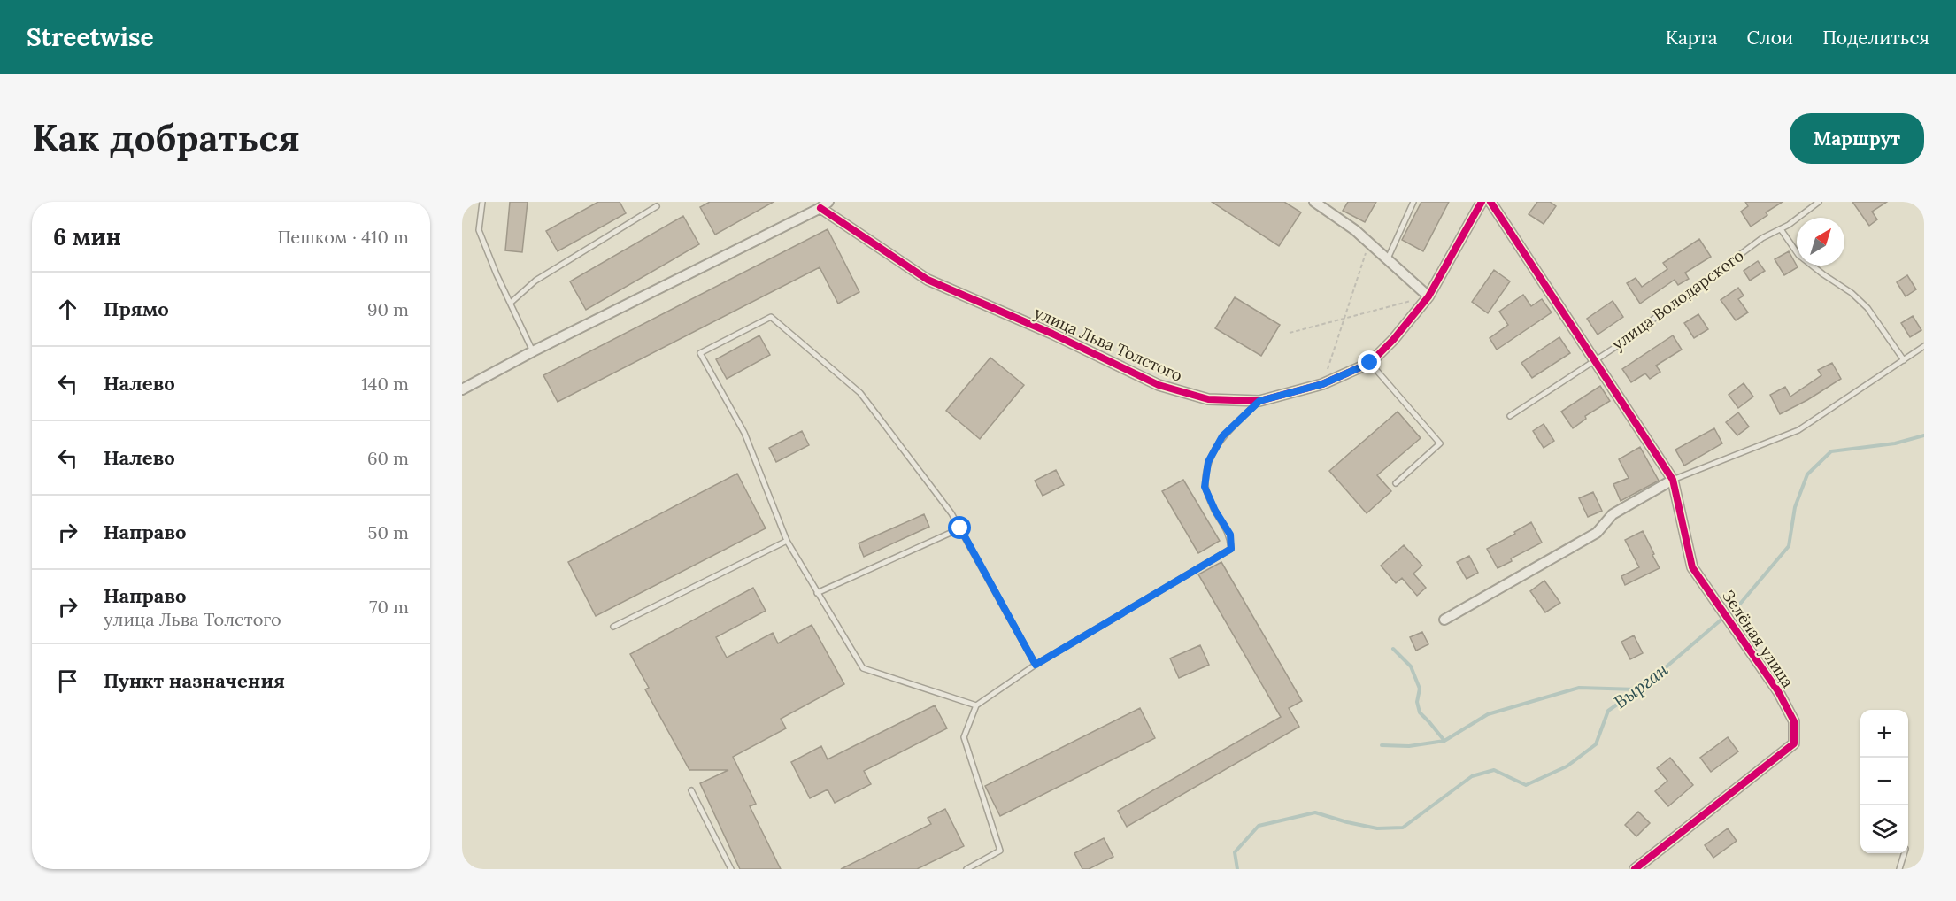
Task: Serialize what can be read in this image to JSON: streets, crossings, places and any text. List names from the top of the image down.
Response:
{
  "streets": {
    "street": ["улица Льва Толстого", "Зелёная улица"],
    "lane": ["улица Володарского"]
  },
  "water": ["Вырган"],
  "north": "top right",
  "page": {
    "header": "Streetwise",
    "nav": ["Карта", "Слои", "Поделиться"],
    "buttons": "Маршрут",
    "title": "Как добраться",
    "heading": ["6 мин", "Пешком · 410 m"],
    "list": [
      ["Прямо", "90 m"],
      ["Налево", "140 m"],
      ["Налево", "60 m"],
      ["Направо", "50 m"],
      ["Направо", "улица Льва Толстого", "70 m"],
      "Пункт назначения"
    ],
    "map_buttons": ["+", "−"]
  }
}
